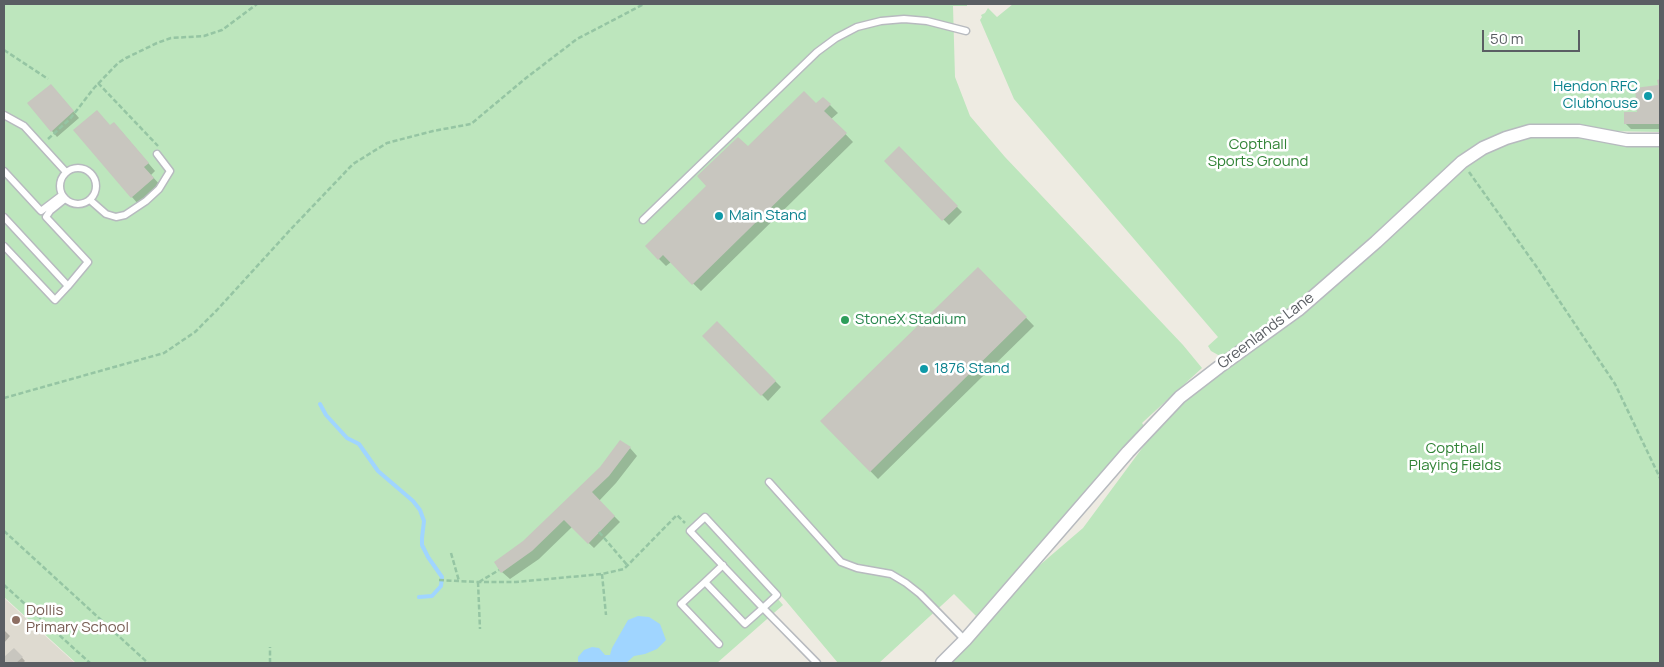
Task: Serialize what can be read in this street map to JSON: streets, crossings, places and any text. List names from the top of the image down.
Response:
{
  "streets": {
    "street": ["Greenlands Lane"]
  },
  "parks": ["Copthall Sports Ground", "Copthall Playing Fields"],
  "places": [
    "Hendon RFC Clubhouse",
    "Main Stand",
    "StoneX Stadium",
    "1876 Stand",
    "Dollis Primary School"
  ],
  "scale_bar": "50 m"
}
